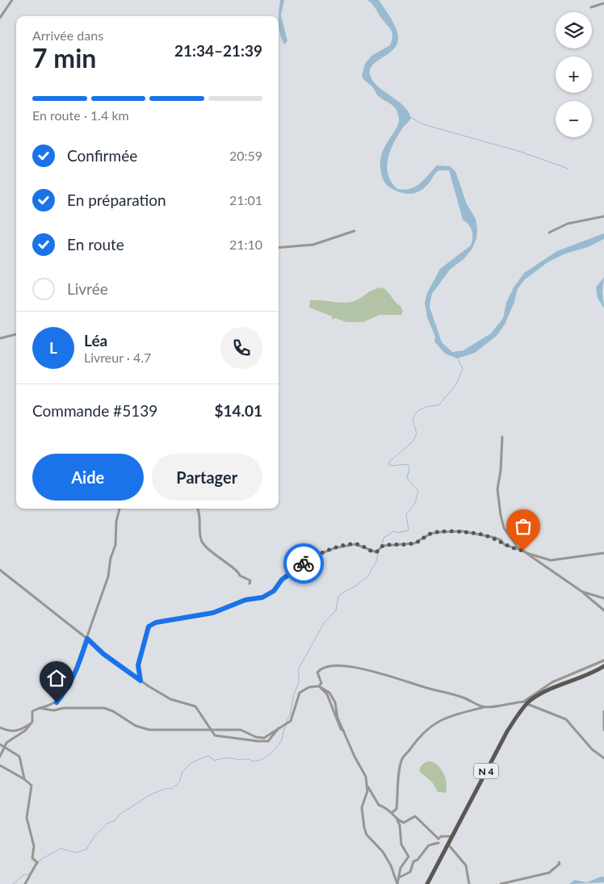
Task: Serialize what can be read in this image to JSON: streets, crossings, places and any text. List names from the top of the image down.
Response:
{
  "streets": {
    "main road": ["N 4"]
  },
  "page": {
    "map_buttons": ["+", "−"],
    "heading": ["7 min", "Arrivée dans", "21:34–21:39"],
    "panel": [
      "Léa",
      "Livreur · 4.7",
      "Commande #5139",
      "$14.01"
    ],
    "bar": "En route · 1.4 km",
    "list": [
      ["Confirmée", "20:59"],
      ["En préparation", "21:01"],
      ["En route", "21:10"],
      "Livrée"
    ],
    "round": "L",
    "buttons": ["Aide", "Partager"]
  }
}
